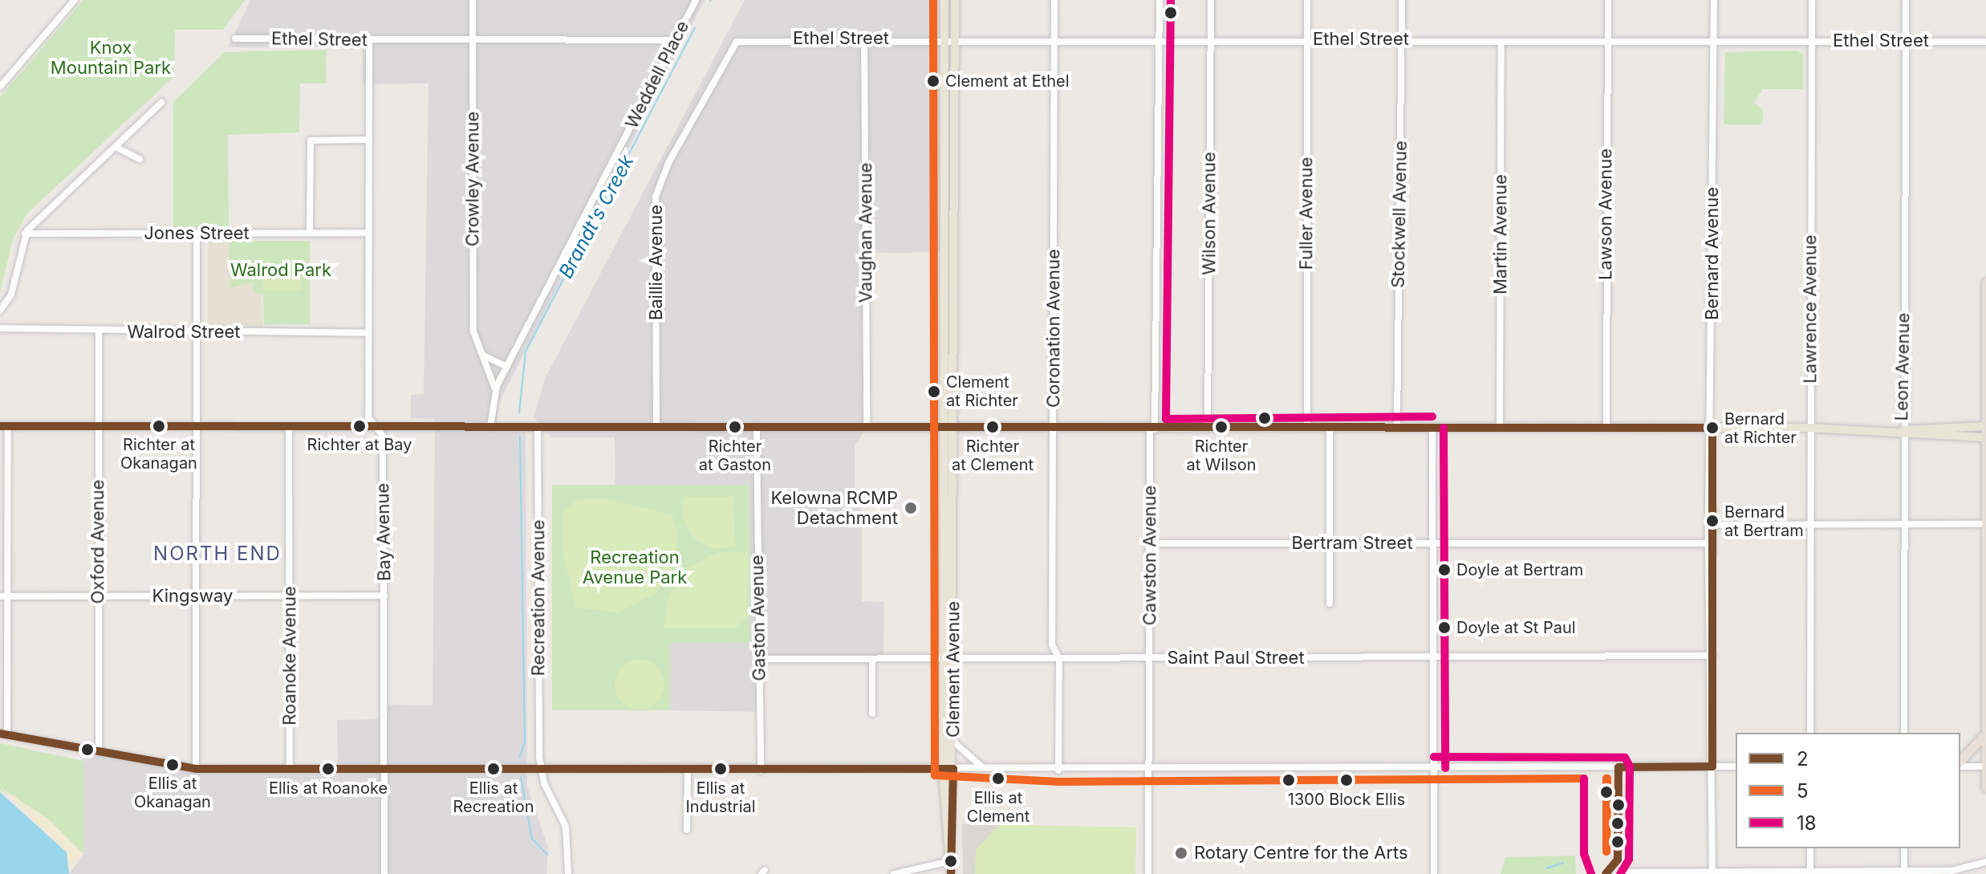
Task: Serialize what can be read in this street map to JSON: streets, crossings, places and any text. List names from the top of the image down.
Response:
{
  "streets": {
    "main road": ["Clement Avenue"],
    "street": [
      "Ethel Street",
      "Weddell Place",
      "Crowley Avenue",
      "Wilson Avenue",
      "Fuller Avenue",
      "Stockwell Avenue",
      "Lawson Avenue",
      "Vaughan Avenue",
      "Jones Street",
      "Martin Avenue",
      "Bernard Avenue",
      "Baillie Avenue",
      "Lawrence Avenue",
      "Coronation Avenue",
      "Walrod Street",
      "Leon Avenue",
      "Bay Avenue",
      "Oxford Avenue",
      "Bertram Street",
      "Cawston Avenue",
      "Kingsway",
      "Recreation Avenue",
      "Gaston Avenue",
      "Roanoke Avenue",
      "Saint Paul Street"
    ]
  },
  "crossings": [
    ["Ethel Street", "Weddell Place"],
    ["Ethel Street", "Crowley Avenue"],
    ["Ethel Street", "Wilson Avenue"],
    ["Ethel Street", "Fuller Avenue"],
    ["Ethel Street", "Stockwell Avenue"],
    ["Ethel Street", "Lawson Avenue"],
    ["Ethel Street", "Vaughan Avenue"],
    ["Ethel Street", "Martin Avenue"],
    ["Ethel Street", "Bernard Avenue"],
    ["Ethel Street", "Baillie Avenue"],
    ["Ethel Street", "Lawrence Avenue"],
    ["Ethel Street", "Coronation Avenue"],
    ["Ethel Street", "Leon Avenue"],
    ["Ethel Street", "Bay Avenue"],
    ["Ethel Street", "Cawston Avenue"],
    ["Ethel Street", "Clement Avenue"],
    ["Weddell Place", "Crowley Avenue"],
    ["Jones Street", "Bay Avenue"],
    ["Bernard Avenue", "Bertram Street"],
    ["Bernard Avenue", "Saint Paul Street"],
    ["Coronation Avenue", "Saint Paul Street"],
    ["Walrod Street", "Bay Avenue"],
    ["Walrod Street", "Oxford Avenue"],
    ["Bay Avenue", "Kingsway"],
    ["Oxford Avenue", "Kingsway"],
    ["Bertram Street", "Cawston Avenue"],
    ["Cawston Avenue", "Saint Paul Street"],
    ["Kingsway", "Roanoke Avenue"],
    ["Gaston Avenue", "Saint Paul Street"],
    ["Saint Paul Street", "Clement Avenue"]
  ],
  "districts": ["NORTH END"],
  "water": ["Brandt's Creek"],
  "parks": ["Knox Mountain Park", "Walrod Park", "Recreation Avenue Park"],
  "places": [
    "Clement at Ethel",
    "Clement at Richter",
    "Richter at Okanagan",
    "Richter at Bay",
    "Richter at Gaston",
    "Richter at Clement",
    "Richter at Wilson",
    "Bernard at Richter",
    "Kelowna RCMP Detachment",
    "Bernard at Bertram",
    "Doyle at Bertram",
    "Doyle at St Paul",
    "Ellis at Okanagan",
    "Ellis at Roanoke",
    "Ellis at Recreation",
    "Ellis at Industrial",
    "Ellis at Clement",
    "1300 Block Ellis",
    "Rotary Centre for the Arts"
  ],
  "lines": ["transit line 5", "transit line 18", "transit line 2"],
  "legend": ["2", "5", "18"]
}
